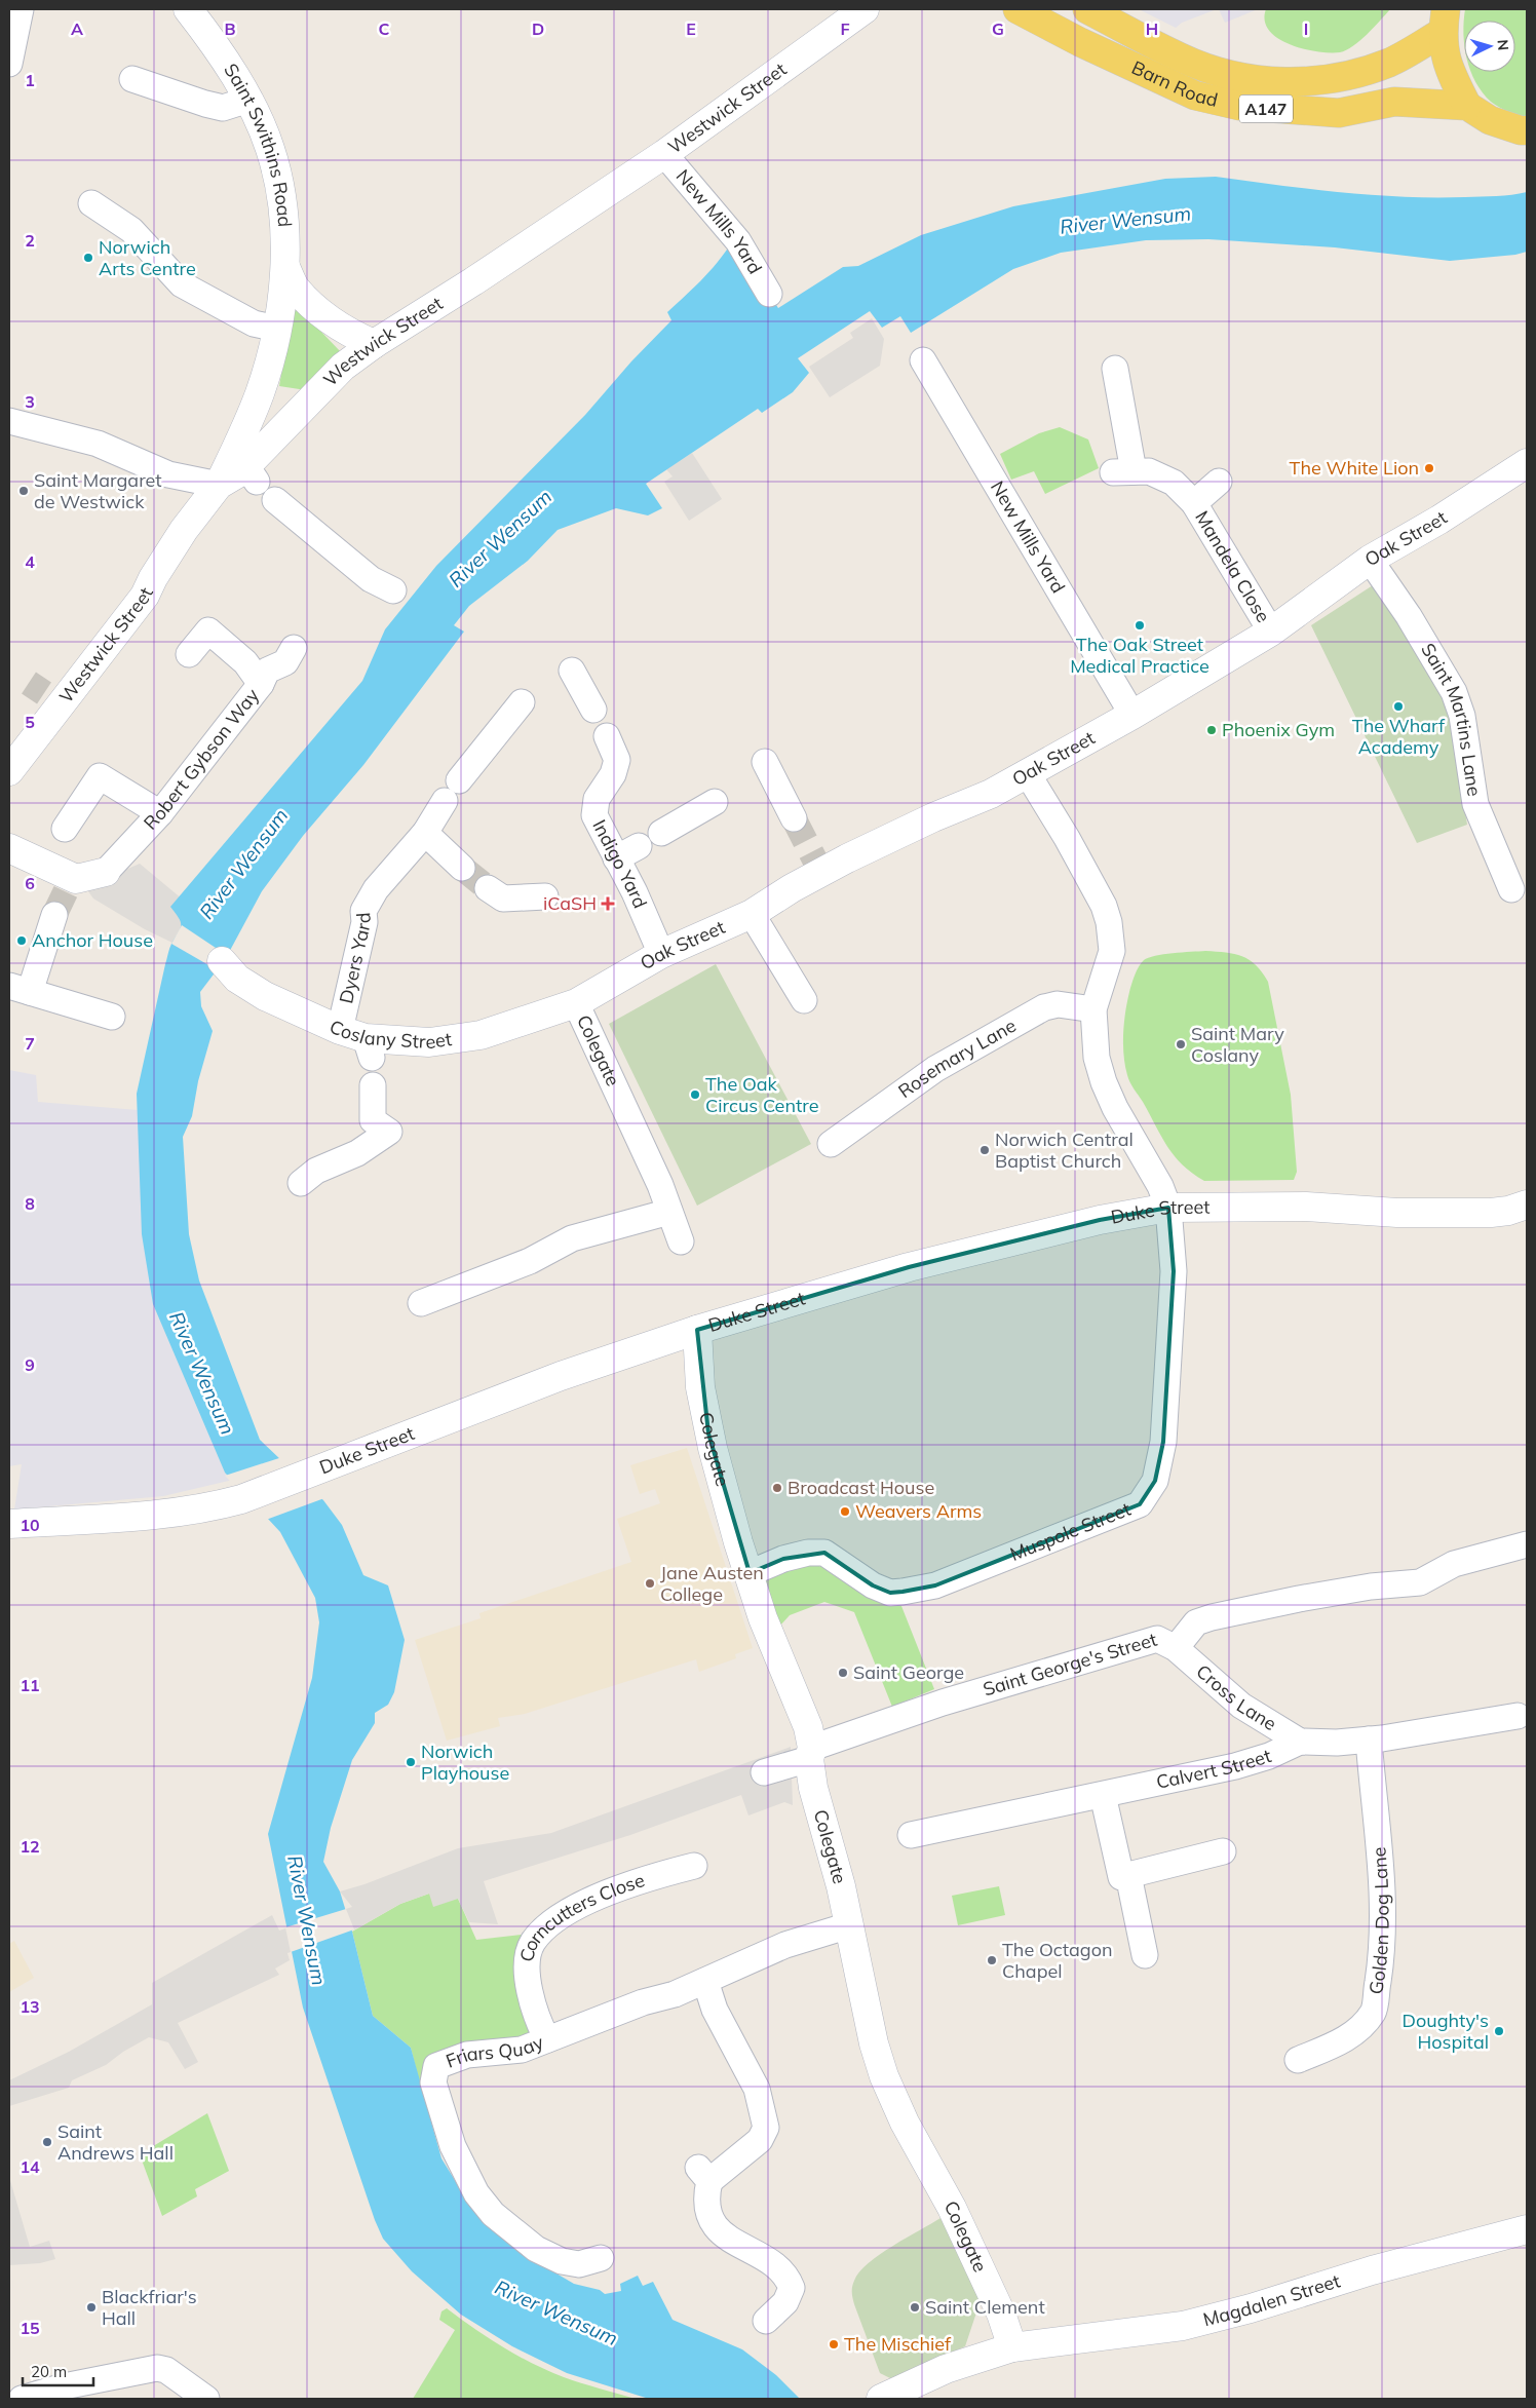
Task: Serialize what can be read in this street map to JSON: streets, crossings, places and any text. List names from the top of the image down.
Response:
{
  "streets": {
    "main road": ["Barn Road", "A147"],
    "street": [
      "Westwick Street",
      "Saint Swithins Road",
      "New Mills Yard",
      "Oak Street",
      "Mandela Close",
      "Saint Martins Lane",
      "Robert Gybson Way",
      "Indigo Yard",
      "Dyers Yard",
      "Coslany Street",
      "Colegate",
      "Rosemary Lane",
      "Duke Street",
      "Muspole Street",
      "Saint George's Street",
      "Cross Lane",
      "Calvert Street",
      "Golden Dog Lane",
      "Corncutters Close",
      "Friars Quay",
      "Magdalen Street"
    ]
  },
  "crossings": [
    ["Westwick Street", "Saint Swithins Road"],
    ["Westwick Street", "New Mills Yard"],
    ["New Mills Yard", "Oak Street"],
    ["Oak Street", "Mandela Close"],
    ["Oak Street", "Saint Martins Lane"],
    ["Oak Street", "Indigo Yard"],
    ["Oak Street", "Coslany Street"],
    ["Oak Street", "Colegate"],
    ["Dyers Yard", "Coslany Street"],
    ["Coslany Street", "Colegate"],
    ["Colegate", "Duke Street"],
    ["Colegate", "Muspole Street"],
    ["Colegate", "Saint George's Street"],
    ["Colegate", "Friars Quay"],
    ["Colegate", "Magdalen Street"],
    ["Rosemary Lane", "Muspole Street"],
    ["Duke Street", "Muspole Street"],
    ["Saint George's Street", "Cross Lane"],
    ["Cross Lane", "Calvert Street"],
    ["Calvert Street", "Golden Dog Lane"],
    ["Corncutters Close", "Friars Quay"]
  ],
  "water": ["River Wensum"],
  "places": {
    "other": [
      "Norwich Arts Centre",
      "The White Lion",
      "Saint Margaret de Westwick",
      "The Oak Street Medical Practice",
      "The Wharf Academy",
      "Phoenix Gym",
      "Anchor House",
      "Saint Mary Coslany",
      "The Oak Circus Centre",
      "Norwich Central Baptist Church",
      "Broadcast House",
      "Weavers Arms",
      "Jane Austen College",
      "Saint George",
      "Norwich Playhouse",
      "The Octagon Chapel",
      "Doughty's Hospital",
      "Saint Andrews Hall",
      "Blackfriar's Hall",
      "Saint Clement",
      "The Mischief"
    ],
    "health": ["iCaSH"]
  },
  "scale_bar": "20 m",
  "north": "right",
  "grid": {
    "columns": [
      "A",
      "B",
      "C",
      "D",
      "E",
      "F",
      "G",
      "H",
      "I"
    ],
    "rows": [
      "1",
      "2",
      "3",
      "4",
      "5",
      "6",
      "7",
      "8",
      "9",
      "10",
      "11",
      "12",
      "13",
      "14",
      "15"
    ]
  }
}
